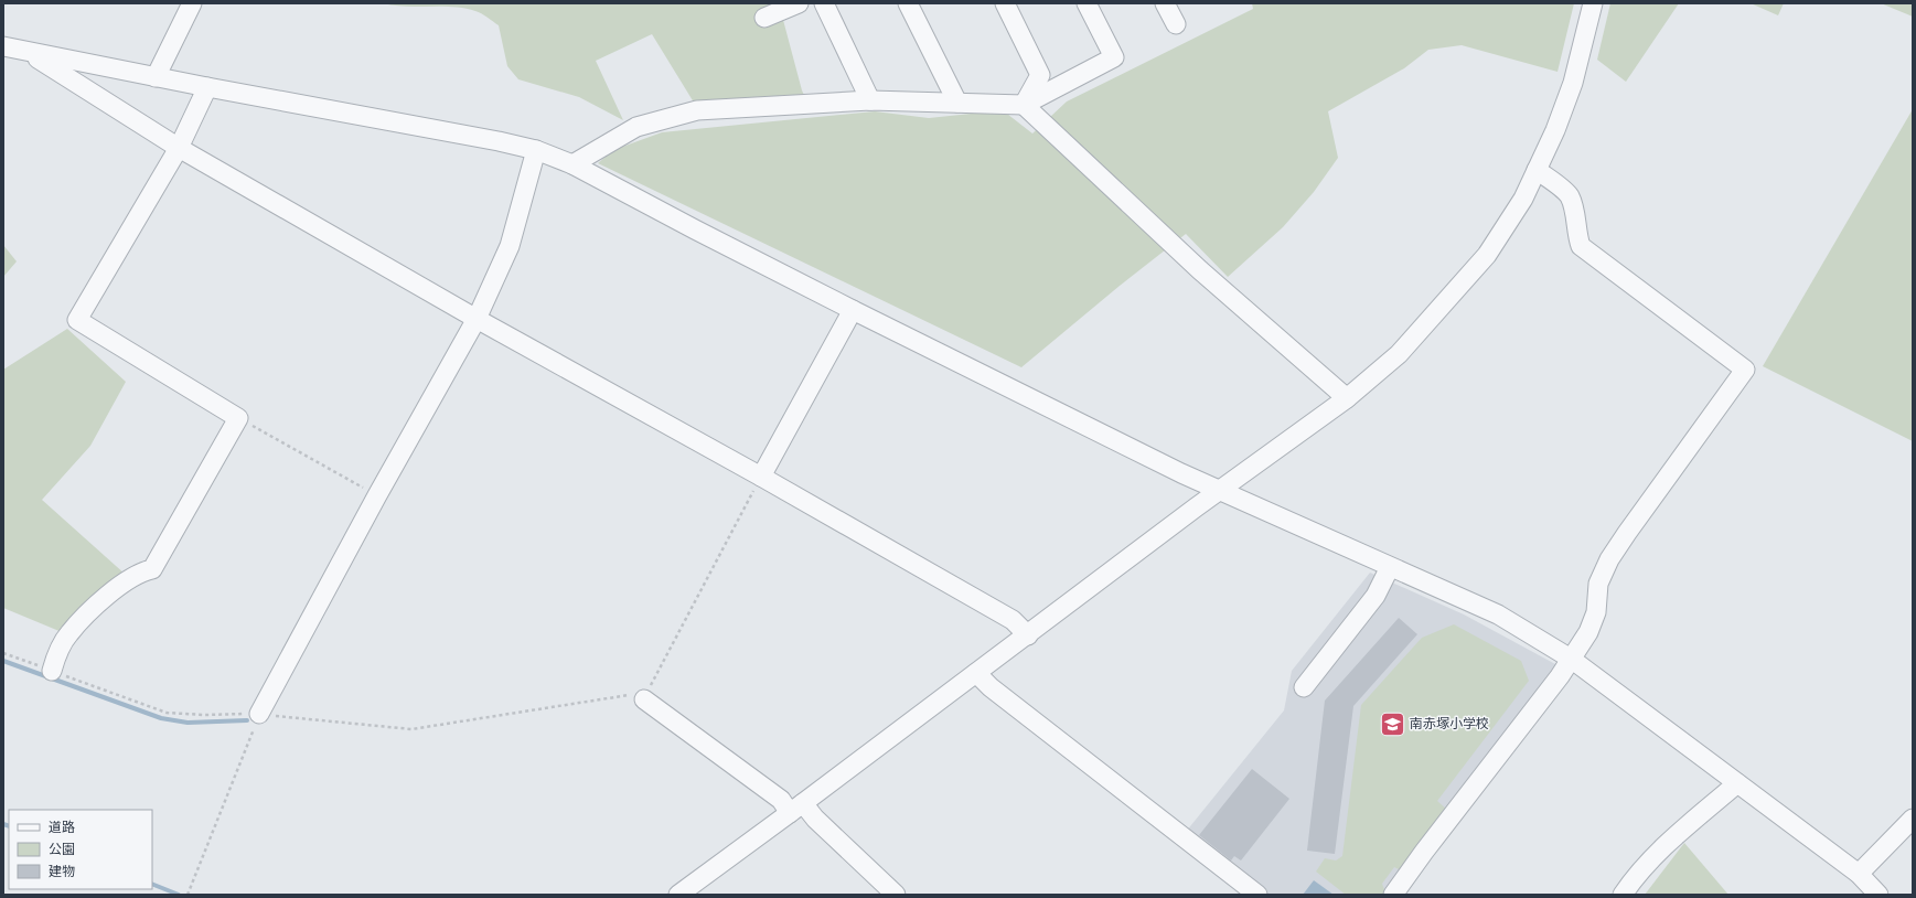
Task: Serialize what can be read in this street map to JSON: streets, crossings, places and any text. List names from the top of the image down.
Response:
{
  "places": {
    "school or university": ["南赤塚小学校"]
  },
  "legend": ["道路", "公園", "建物"]
}
